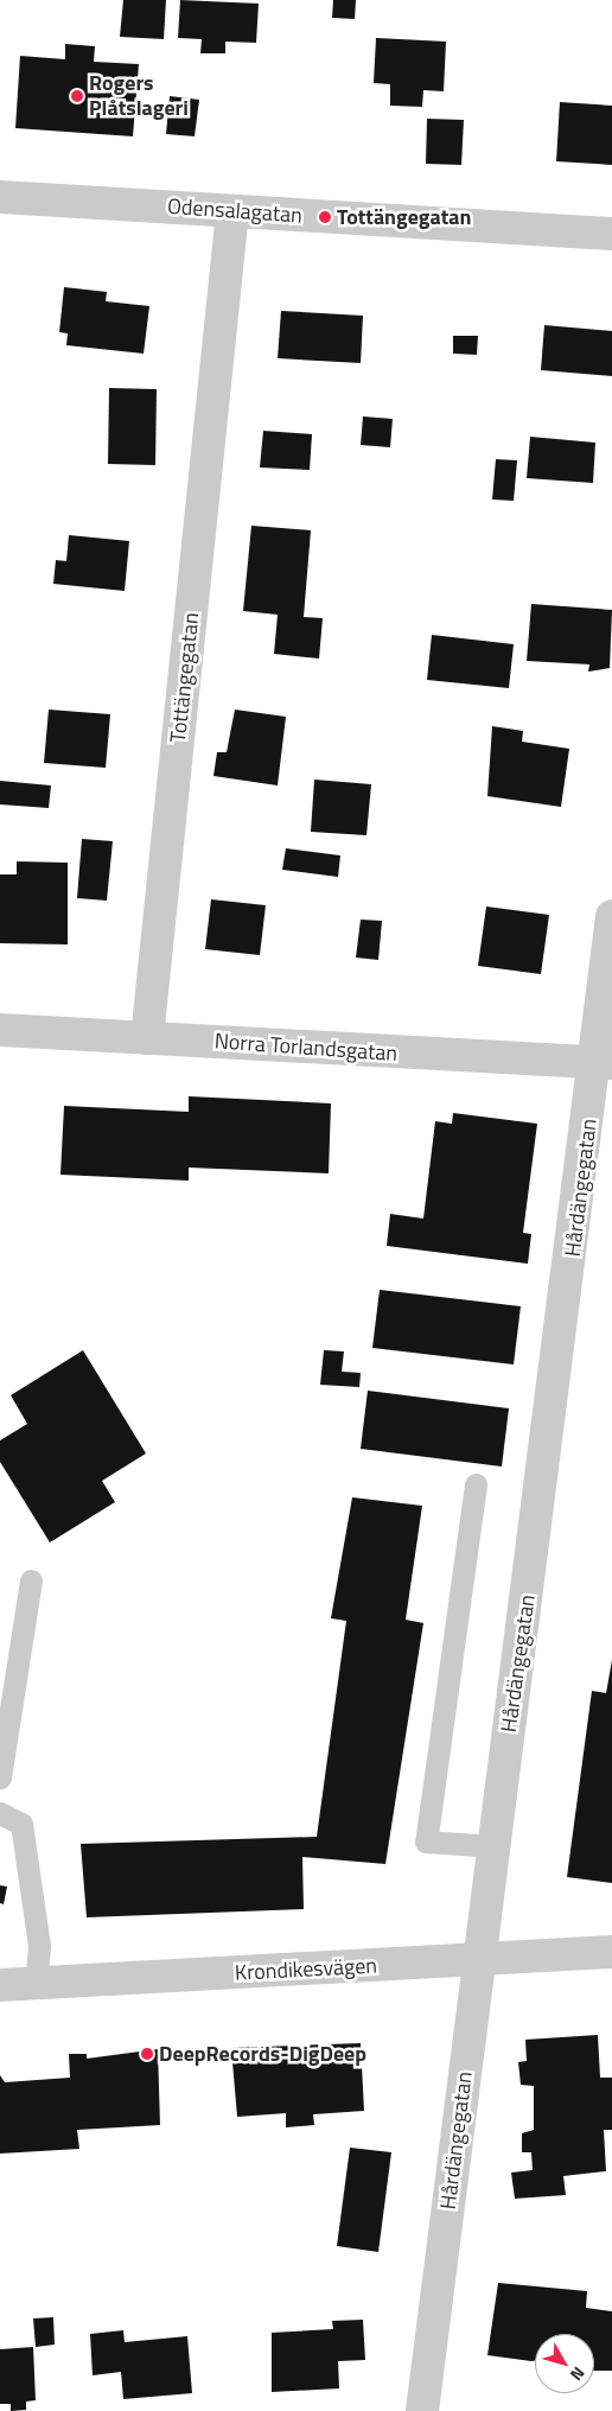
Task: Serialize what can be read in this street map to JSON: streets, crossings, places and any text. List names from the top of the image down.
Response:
{
  "streets": {
    "street": [
      "Odensalagatan",
      "Tottängegatan",
      "Norra Torlandsgatan",
      "Hårdängegatan",
      "Krondikesvägen"
    ]
  },
  "crossings": [
    ["Odensalagatan", "Tottängegatan"],
    ["Tottängegatan", "Norra Torlandsgatan"],
    ["Norra Torlandsgatan", "Hårdängegatan"],
    ["Hårdängegatan", "Krondikesvägen"]
  ],
  "places": ["Rogers Plåtslageri", "Tottängegatan", "DeepRecords-DigDeep"],
  "north": "bottom right"
}
